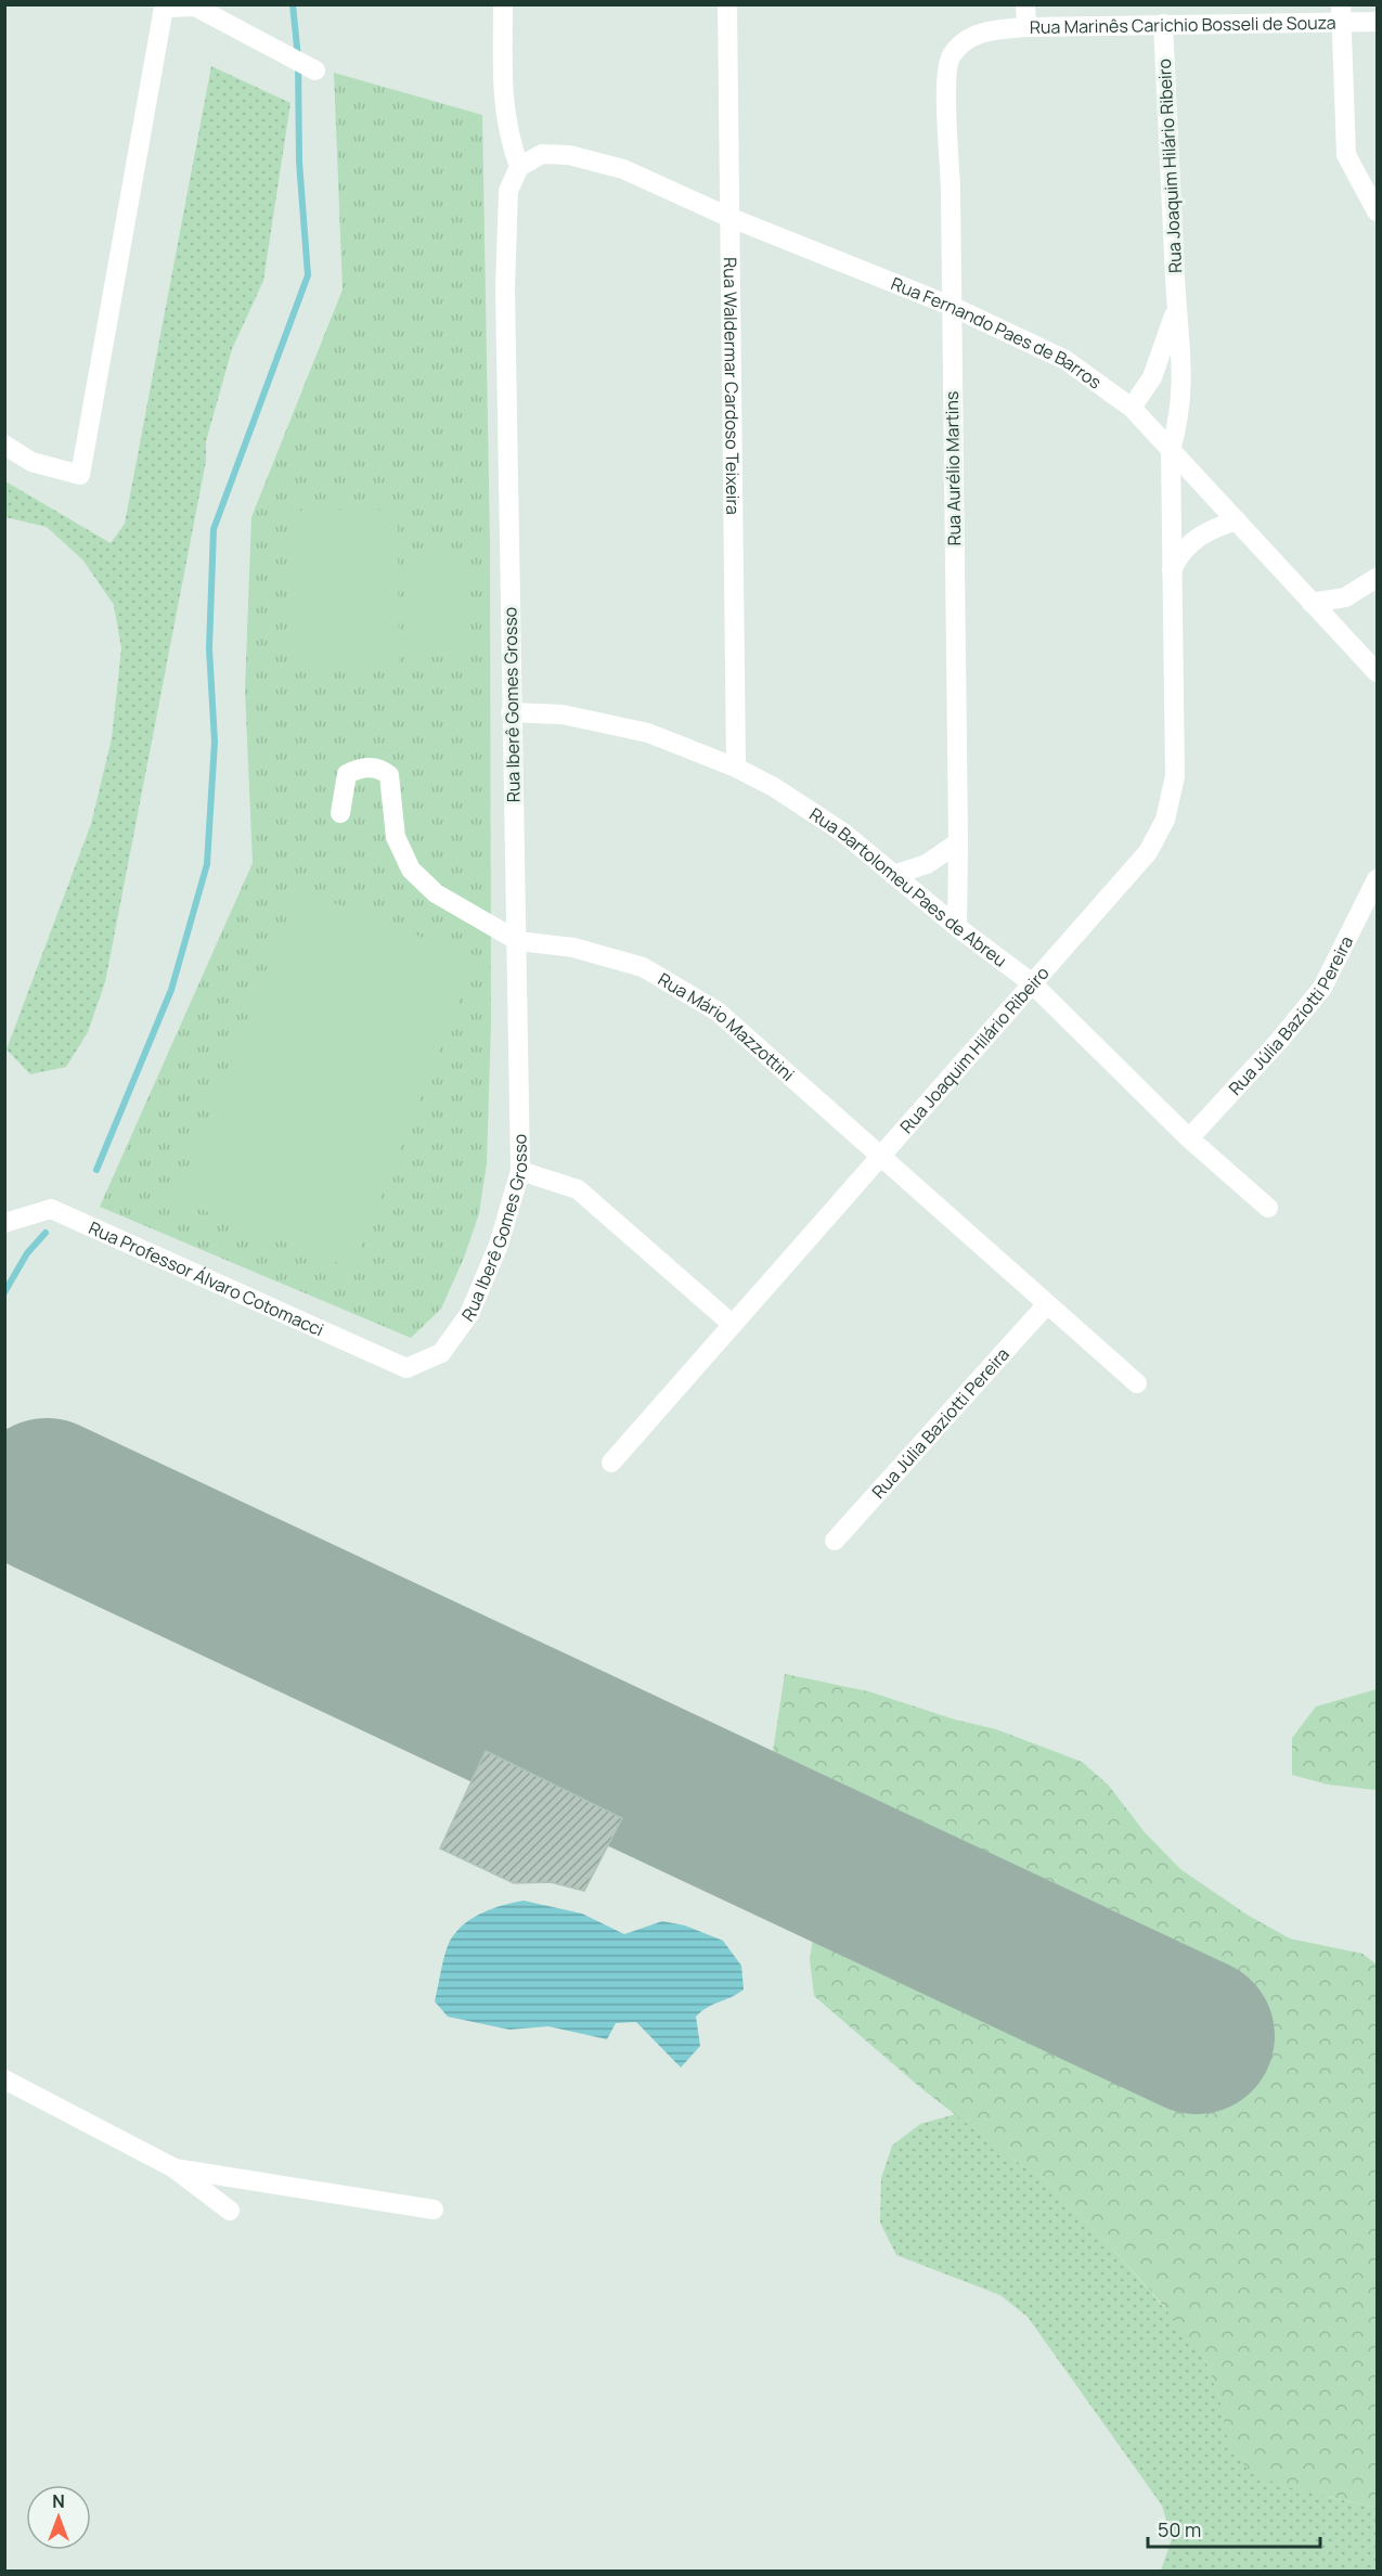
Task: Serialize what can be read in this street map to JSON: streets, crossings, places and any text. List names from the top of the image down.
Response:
{
  "streets": {
    "street": [
      "Rua Marinês Carichio Bosseli de Souza",
      "Rua Joaquim Hilário Ribeiro",
      "Rua Fernando Paes de Barros",
      "Rua Waldermar Cardoso Teixeira",
      "Rua Aurélio Martins",
      "Rua Iberê Gomes Grosso",
      "Rua Bartolomeu Paes de Abreu",
      "Rua Júlia Baziotti Pereira",
      "Rua Mário Mazzottini",
      "Rua Professor Álvaro Cotomacci"
    ]
  },
  "crossings": [
    ["Rua Marinês Carichio Bosseli de Souza", "Rua Joaquim Hilário Ribeiro"],
    ["Rua Marinês Carichio Bosseli de Souza", "Rua Aurélio Martins"],
    ["Rua Joaquim Hilário Ribeiro", "Rua Fernando Paes de Barros"],
    ["Rua Joaquim Hilário Ribeiro", "Rua Bartolomeu Paes de Abreu"],
    ["Rua Joaquim Hilário Ribeiro", "Rua Mário Mazzottini"],
    ["Rua Fernando Paes de Barros", "Rua Waldermar Cardoso Teixeira"],
    ["Rua Fernando Paes de Barros", "Rua Aurélio Martins"],
    ["Rua Fernando Paes de Barros", "Rua Iberê Gomes Grosso"],
    ["Rua Waldermar Cardoso Teixeira", "Rua Bartolomeu Paes de Abreu"],
    ["Rua Aurélio Martins", "Rua Bartolomeu Paes de Abreu"],
    ["Rua Iberê Gomes Grosso", "Rua Bartolomeu Paes de Abreu"],
    ["Rua Iberê Gomes Grosso", "Rua Mário Mazzottini"],
    ["Rua Iberê Gomes Grosso", "Rua Professor Álvaro Cotomacci"],
    ["Rua Bartolomeu Paes de Abreu", "Rua Júlia Baziotti Pereira"],
    ["Rua Júlia Baziotti Pereira", "Rua Mário Mazzottini"]
  ],
  "scale_bar": "50 m",
  "north": "top"
}
